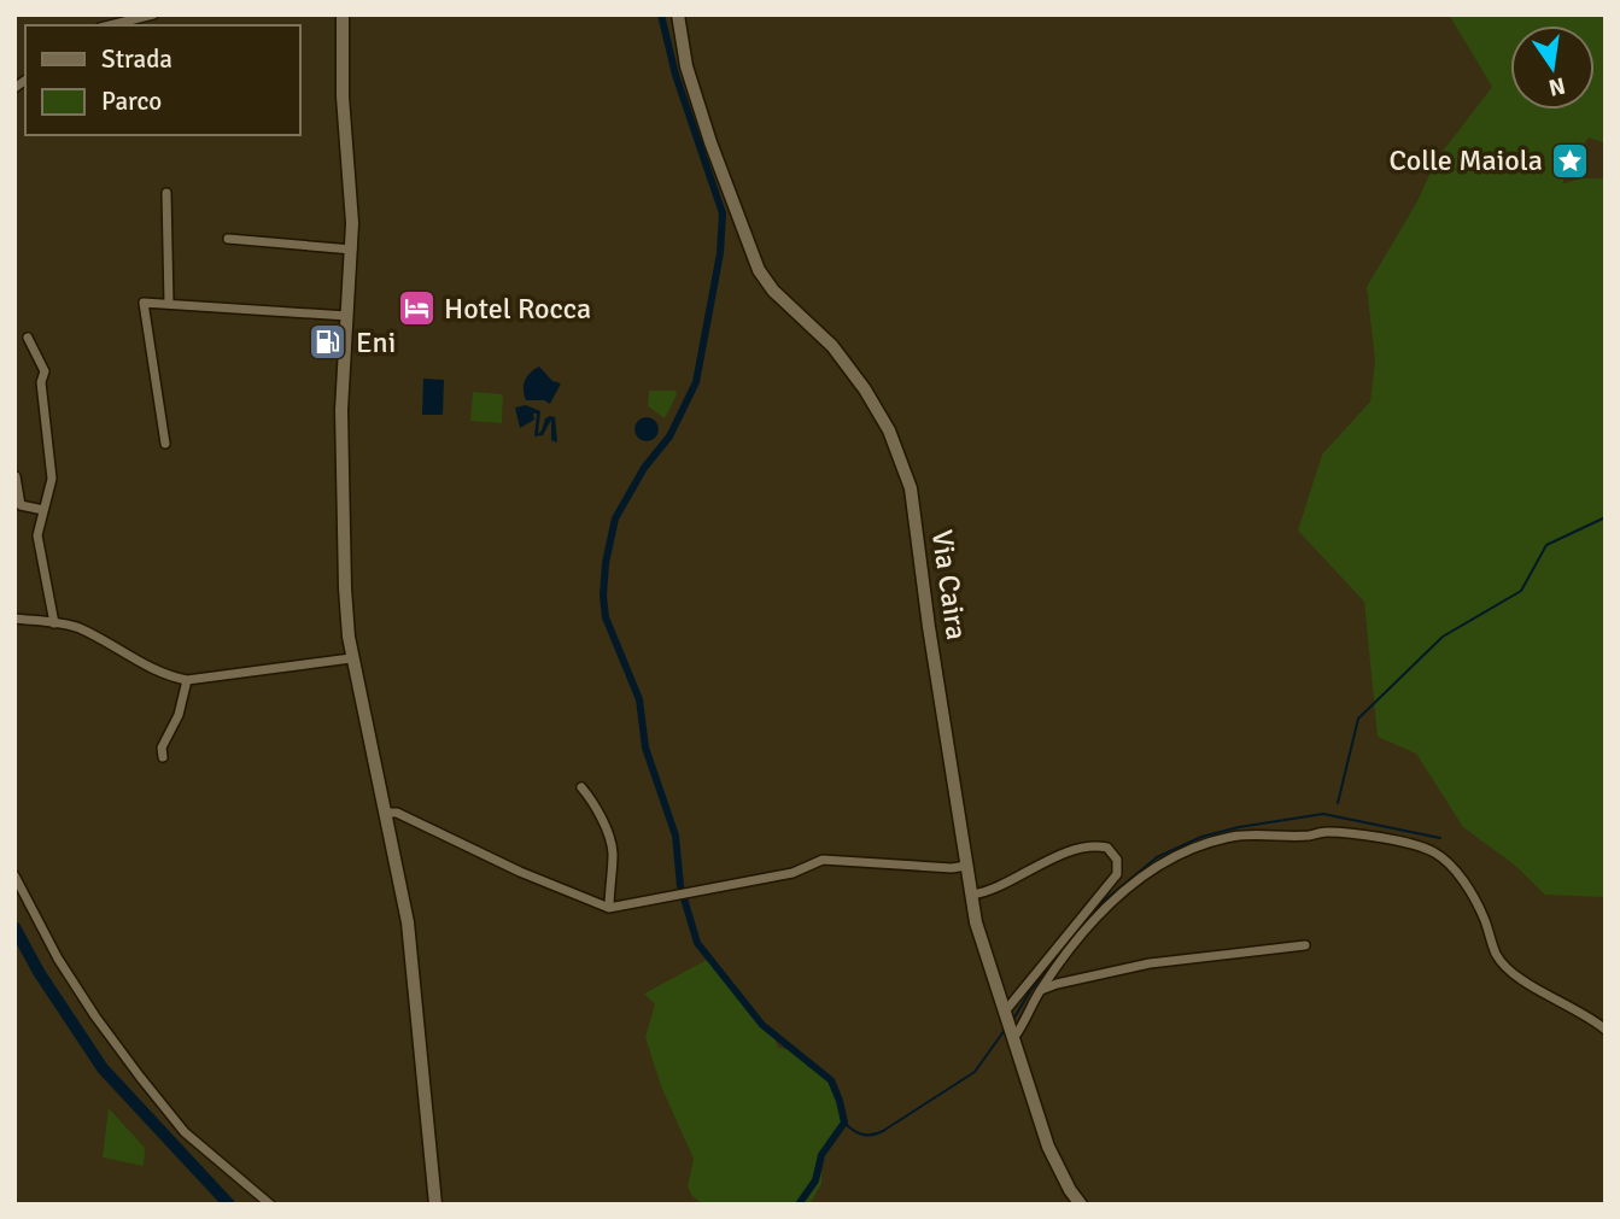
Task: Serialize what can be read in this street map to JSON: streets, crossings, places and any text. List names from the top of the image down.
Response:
{
  "streets": {
    "street": ["Via Caira"]
  },
  "places": {
    "place": ["Colle Maiola"],
    "hotel": ["Hotel Rocca"],
    "fuel station": ["Eni"]
  },
  "legend": ["Strada", "Parco"],
  "north": "bottom"
}
